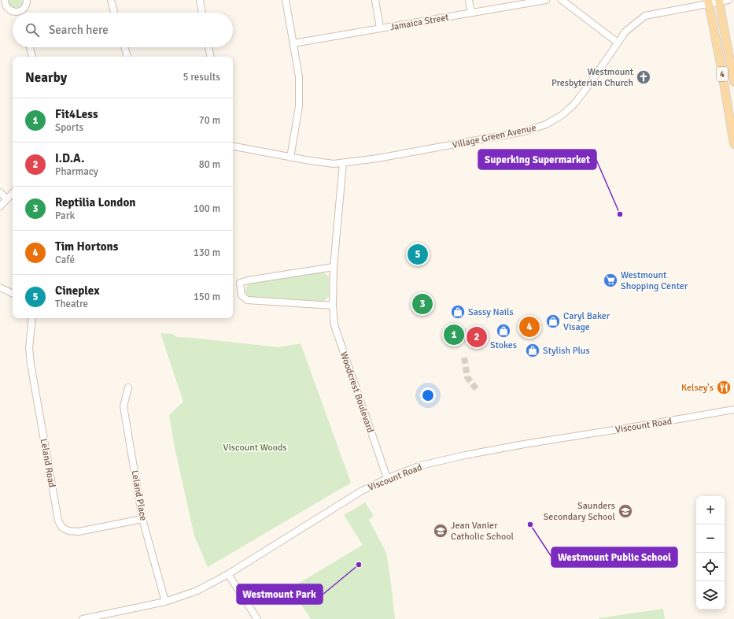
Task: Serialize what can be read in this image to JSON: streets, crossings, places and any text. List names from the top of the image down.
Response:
{
  "streets": {
    "main road": ["4"],
    "street": [
      "Jamaica Street",
      "Village Green Avenue",
      "Woodcrest Boulevard",
      "Viscount Road",
      "Leland Road",
      "Leland Place"
    ]
  },
  "crossings": [
    ["4", "Village Green Avenue"],
    ["Village Green Avenue", "Woodcrest Boulevard"],
    ["Woodcrest Boulevard", "Viscount Road"],
    ["Viscount Road", "Leland Place"],
    ["Leland Road", "Leland Place"]
  ],
  "parks": ["Viscount Woods"],
  "places": {
    "church": ["Westmount Presbyterian Church"],
    "other": ["Superking Supermarket", "Westmount Public School", "Westmount Park"],
    "supermarket": ["Westmount Shopping Center"],
    "shop": [
      "Sassy Nails",
      "Caryl Baker Visage",
      "Stokes",
      "Stylish Plus"
    ],
    "restaurant": ["Kelsey's"],
    "school or university": ["Saunders Secondary School", "Jean Vanier Catholic School"]
  },
  "page": {
    "search": "Search here",
    "heading": ["Nearby", "5 results"],
    "list": [
      {
        "mark": "1",
        "name": "Fit4Less",
        "note": "Sports",
        "value": "70 m"
      },
      {
        "mark": "2",
        "name": "I.D.A.",
        "note": "Pharmacy",
        "value": "80 m"
      },
      {
        "mark": "3",
        "name": "Reptilia London",
        "note": "Park",
        "value": "100 m"
      },
      {
        "mark": "4",
        "name": "Tim Hortons",
        "note": "Café",
        "value": "130 m"
      },
      {
        "mark": "5",
        "name": "Cineplex",
        "note": "Theatre",
        "value": "150 m"
      }
    ],
    "pins": [
      "5",
      "3",
      "4",
      "1",
      "2"
    ],
    "map_buttons": ["+", "−"]
  }
}
